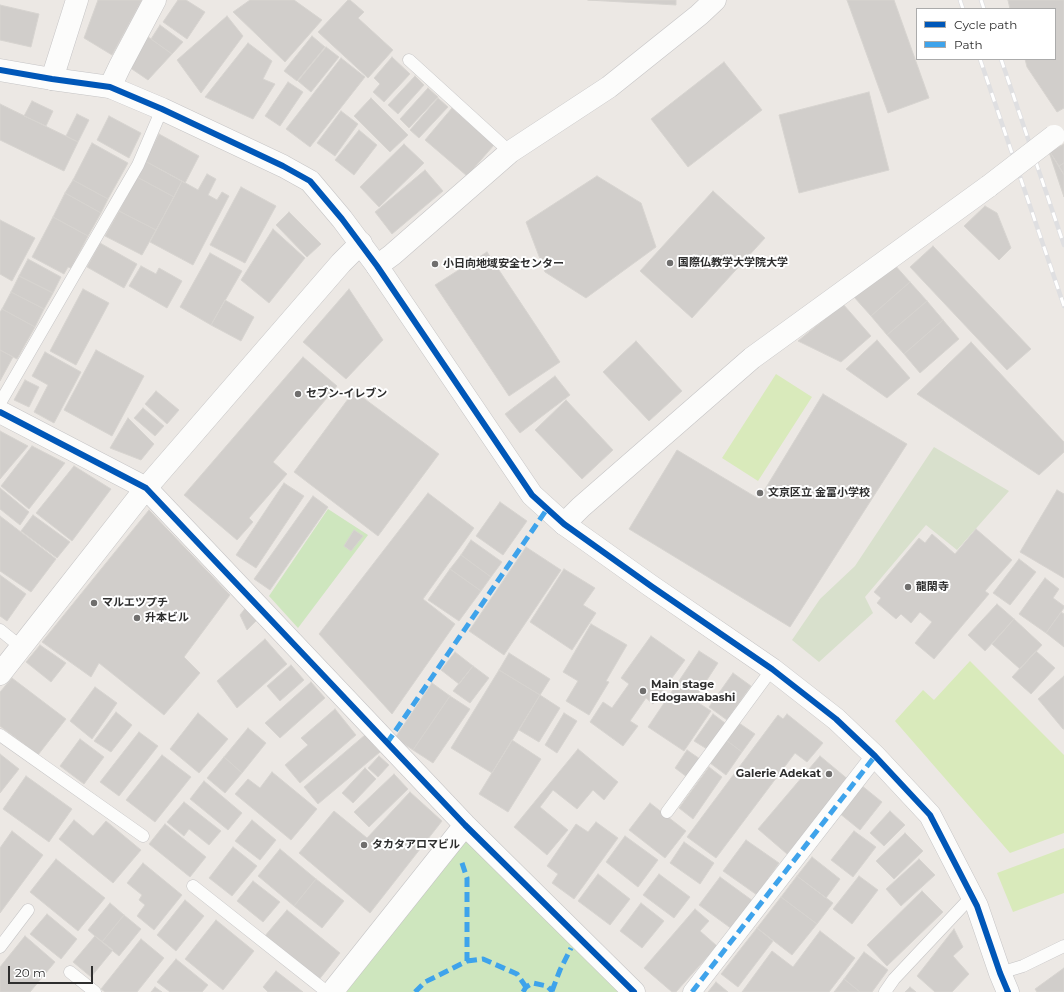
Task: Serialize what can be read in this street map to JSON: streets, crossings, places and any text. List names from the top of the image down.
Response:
{
  "places": [
    "国際仏教学大学院大学",
    "小日向地域安全センター",
    "セブン-イレブン",
    "文京区立 金富小学校",
    "龍閑寺",
    "マルエツプチ",
    "升本ビル",
    "Main stage Edogawabashi",
    "Galerie Adekat",
    "タカタアロマビル"
  ],
  "legend": ["Cycle path", "Path"],
  "scale_bar": "20 m"
}
